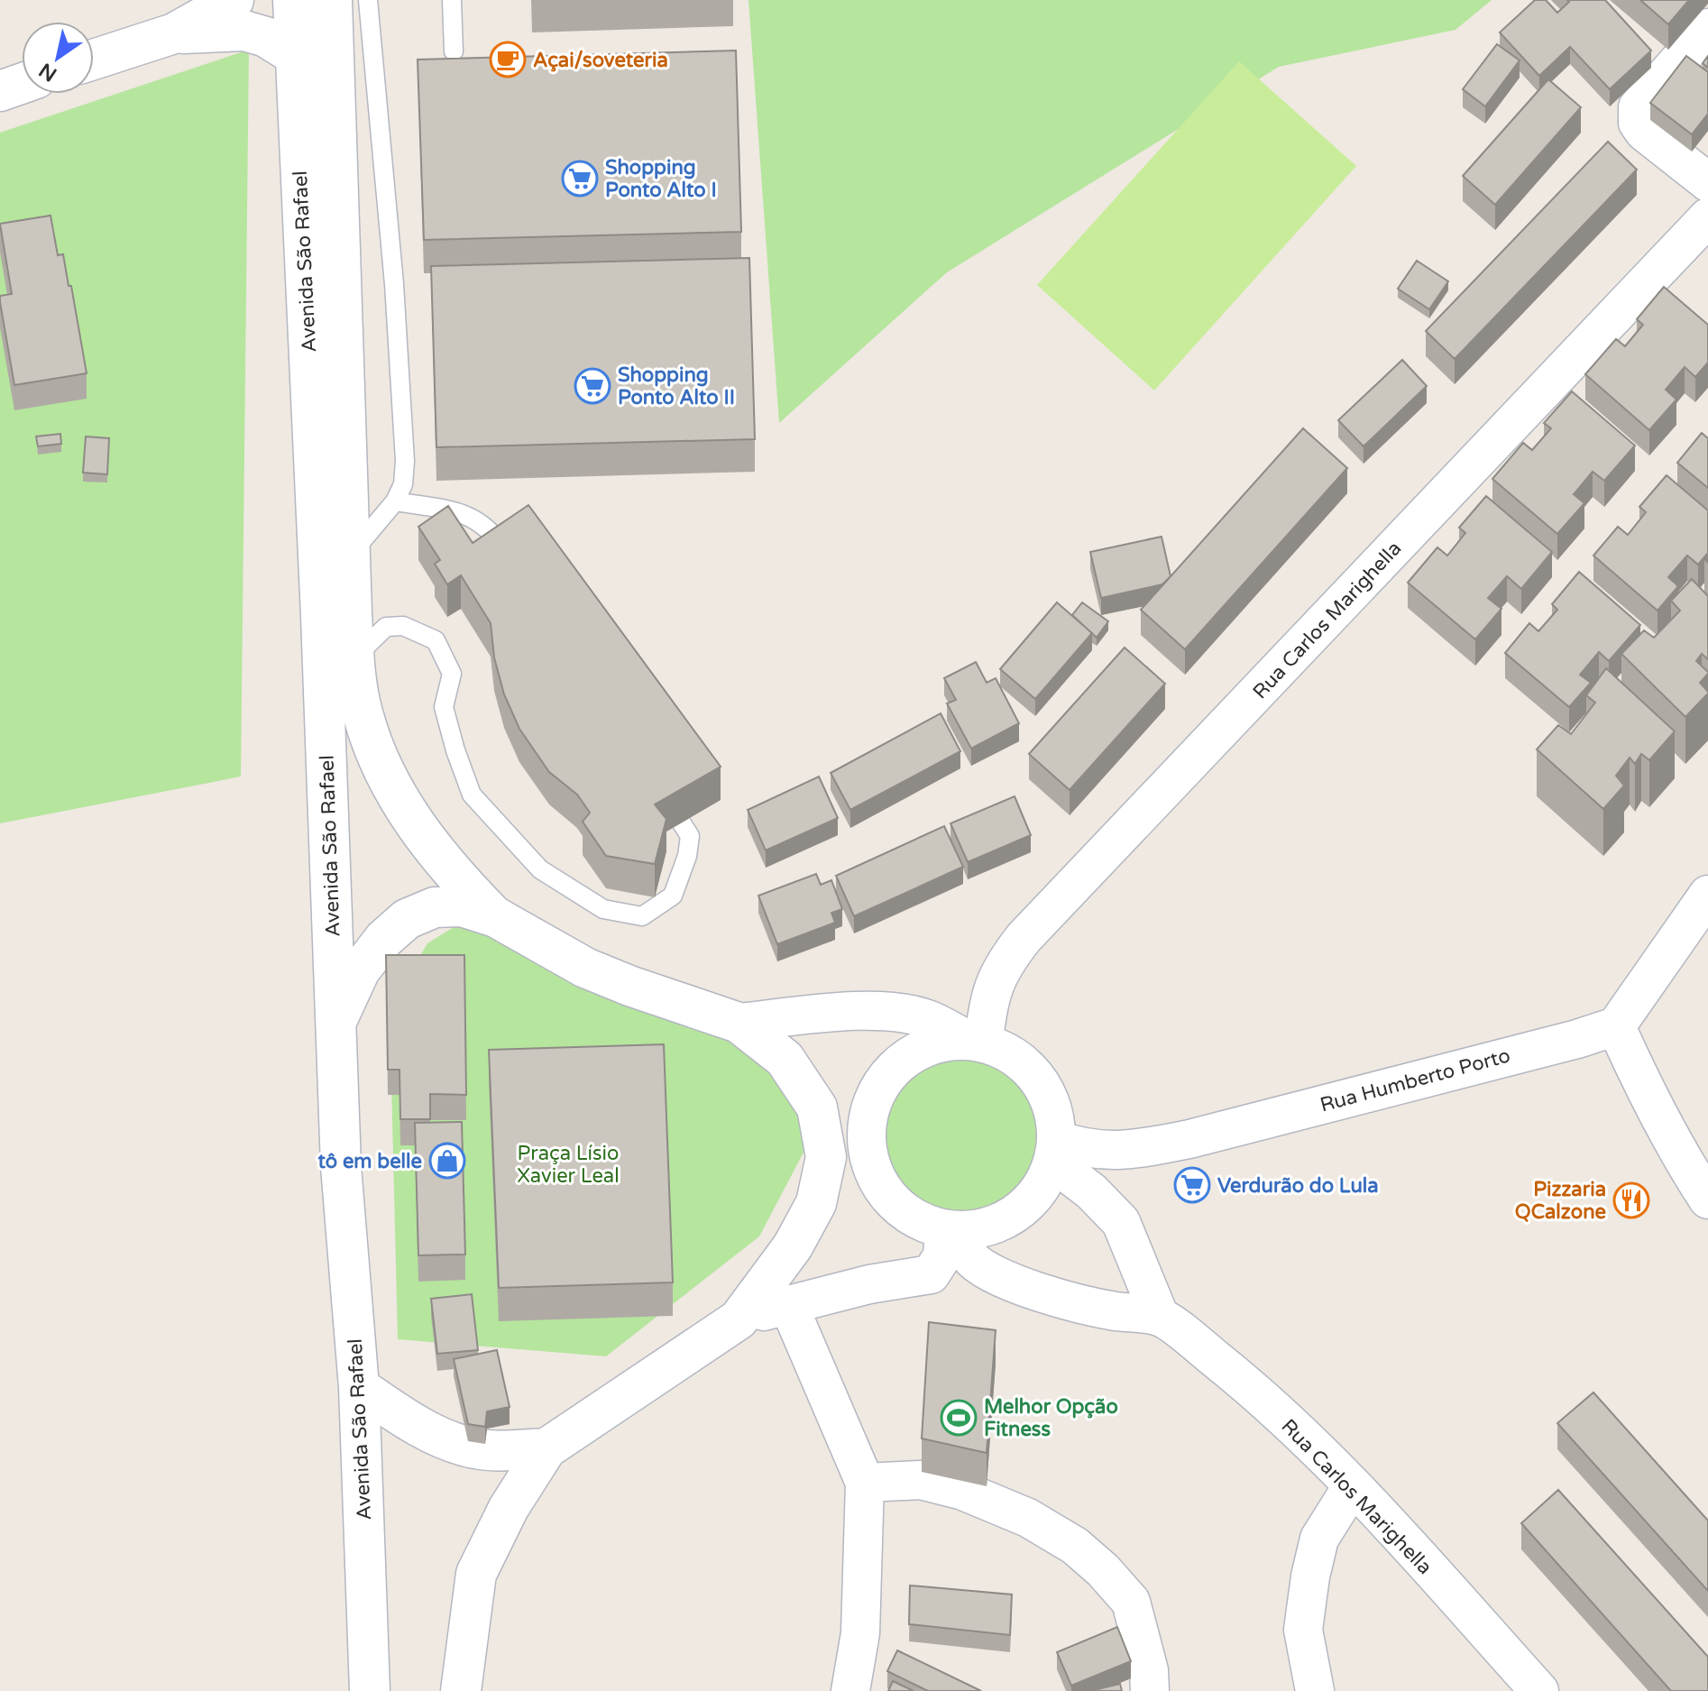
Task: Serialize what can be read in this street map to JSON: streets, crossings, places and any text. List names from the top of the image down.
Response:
{
  "streets": {
    "main road": ["Avenida São Rafael"],
    "street": ["Rua Carlos Marighella", "Rua Humberto Porto"]
  },
  "crossings": [
    ["Rua Carlos Marighella", "Rua Humberto Porto"]
  ],
  "parks": ["Praça Lísio Xavier Leal"],
  "places": {
    "cafe": ["Açai/soveteria"],
    "supermarket": ["Shopping Ponto Alto I", "Shopping Ponto Alto II", "Verdurão do Lula"],
    "shop": ["tô em belle"],
    "restaurant": ["Pizzaria QCalzone"],
    "sports": ["Melhor Opção Fitness"]
  },
  "north": "bottom left"
}
